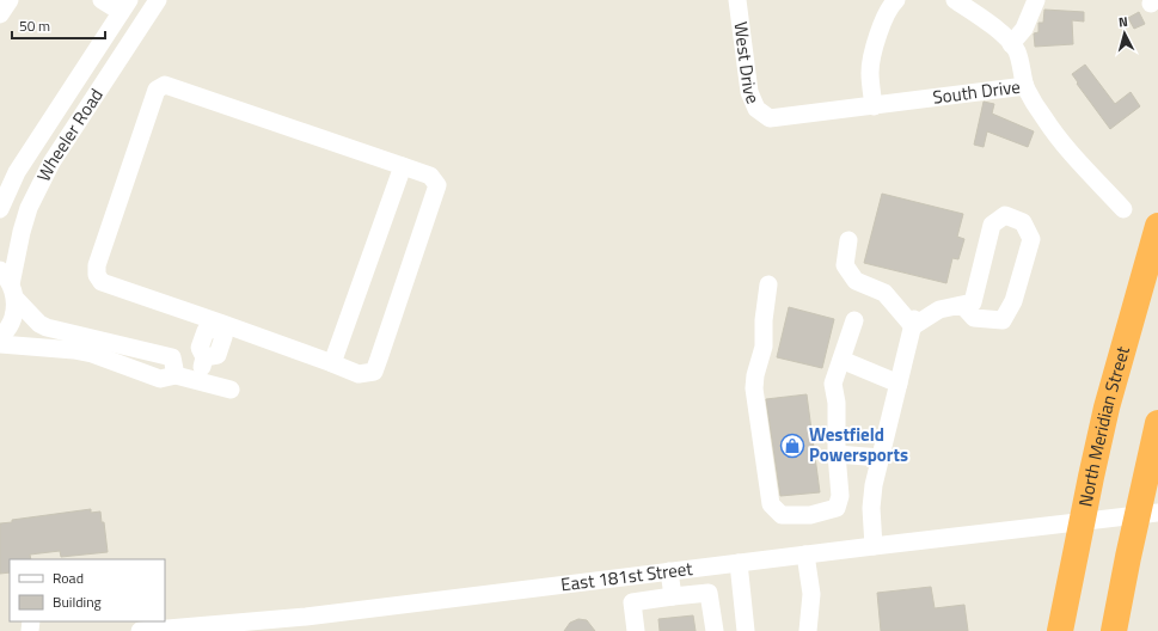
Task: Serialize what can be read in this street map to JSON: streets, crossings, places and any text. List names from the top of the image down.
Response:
{
  "streets": {
    "highway": ["North Meridian Street"],
    "street": [
      "West Drive",
      "South Drive",
      "Wheeler Road",
      "East 181st Street"
    ]
  },
  "crossings": [
    ["West Drive", "South Drive"]
  ],
  "places": {
    "shop": ["Westfield Powersports"]
  },
  "legend": ["Road", "Building"],
  "scale_bar": "50 m",
  "north": "top"
}
